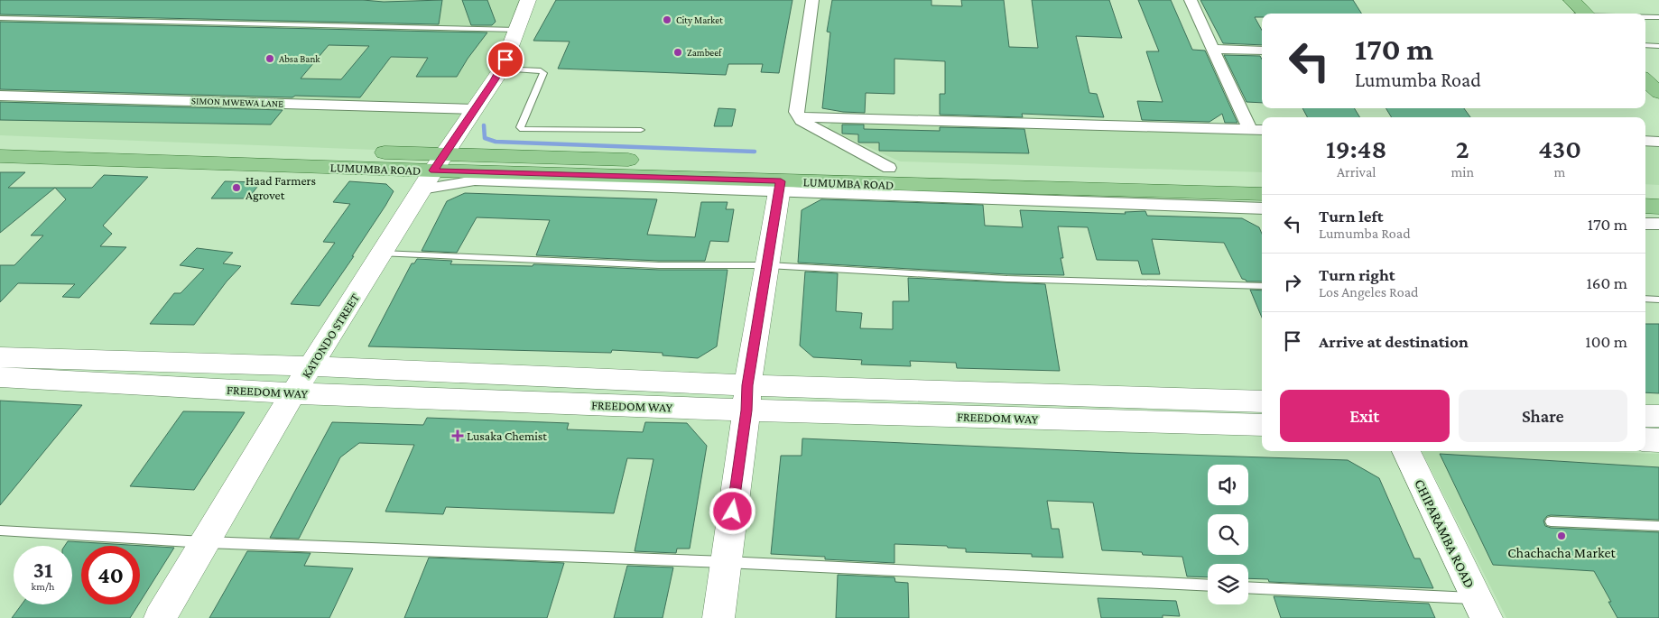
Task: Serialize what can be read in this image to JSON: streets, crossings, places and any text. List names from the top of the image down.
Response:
{
  "streets": {
    "main road": [
      "LUMUMBA ROAD",
      "KATONDO STREET",
      "FREEDOM WAY",
      "CHIPARAMBA ROAD"
    ],
    "street": ["SIMON MWEWA LANE"]
  },
  "crossings": [
    ["SIMON MWEWA LANE", "KATONDO STREET"],
    ["LUMUMBA ROAD", "KATONDO STREET"],
    ["KATONDO STREET", "FREEDOM WAY"]
  ],
  "places": {
    "other": [
      "City Market",
      "Zambeef",
      "Absa Bank",
      "Haad Farmers Agrovet",
      "Chachacha Market"
    ],
    "health": ["Lusaka Chemist"]
  },
  "page": {
    "turn": ["170 m", "Lumumba Road"],
    "eta": [
      "19:48",
      "Arrival",
      "2",
      "min",
      "430",
      "m"
    ],
    "list": [
      {
        "name": "Turn left",
        "note": "Lumumba Road",
        "value": "170 m"
      },
      {
        "name": "Turn right",
        "note": "Los Angeles Road",
        "value": "160 m"
      },
      {
        "name": "Arrive at destination",
        "value": "100 m"
      }
    ],
    "buttons": ["Exit", "Share"],
    "speed": "31 km/h",
    "limit": "40"
  }
}
